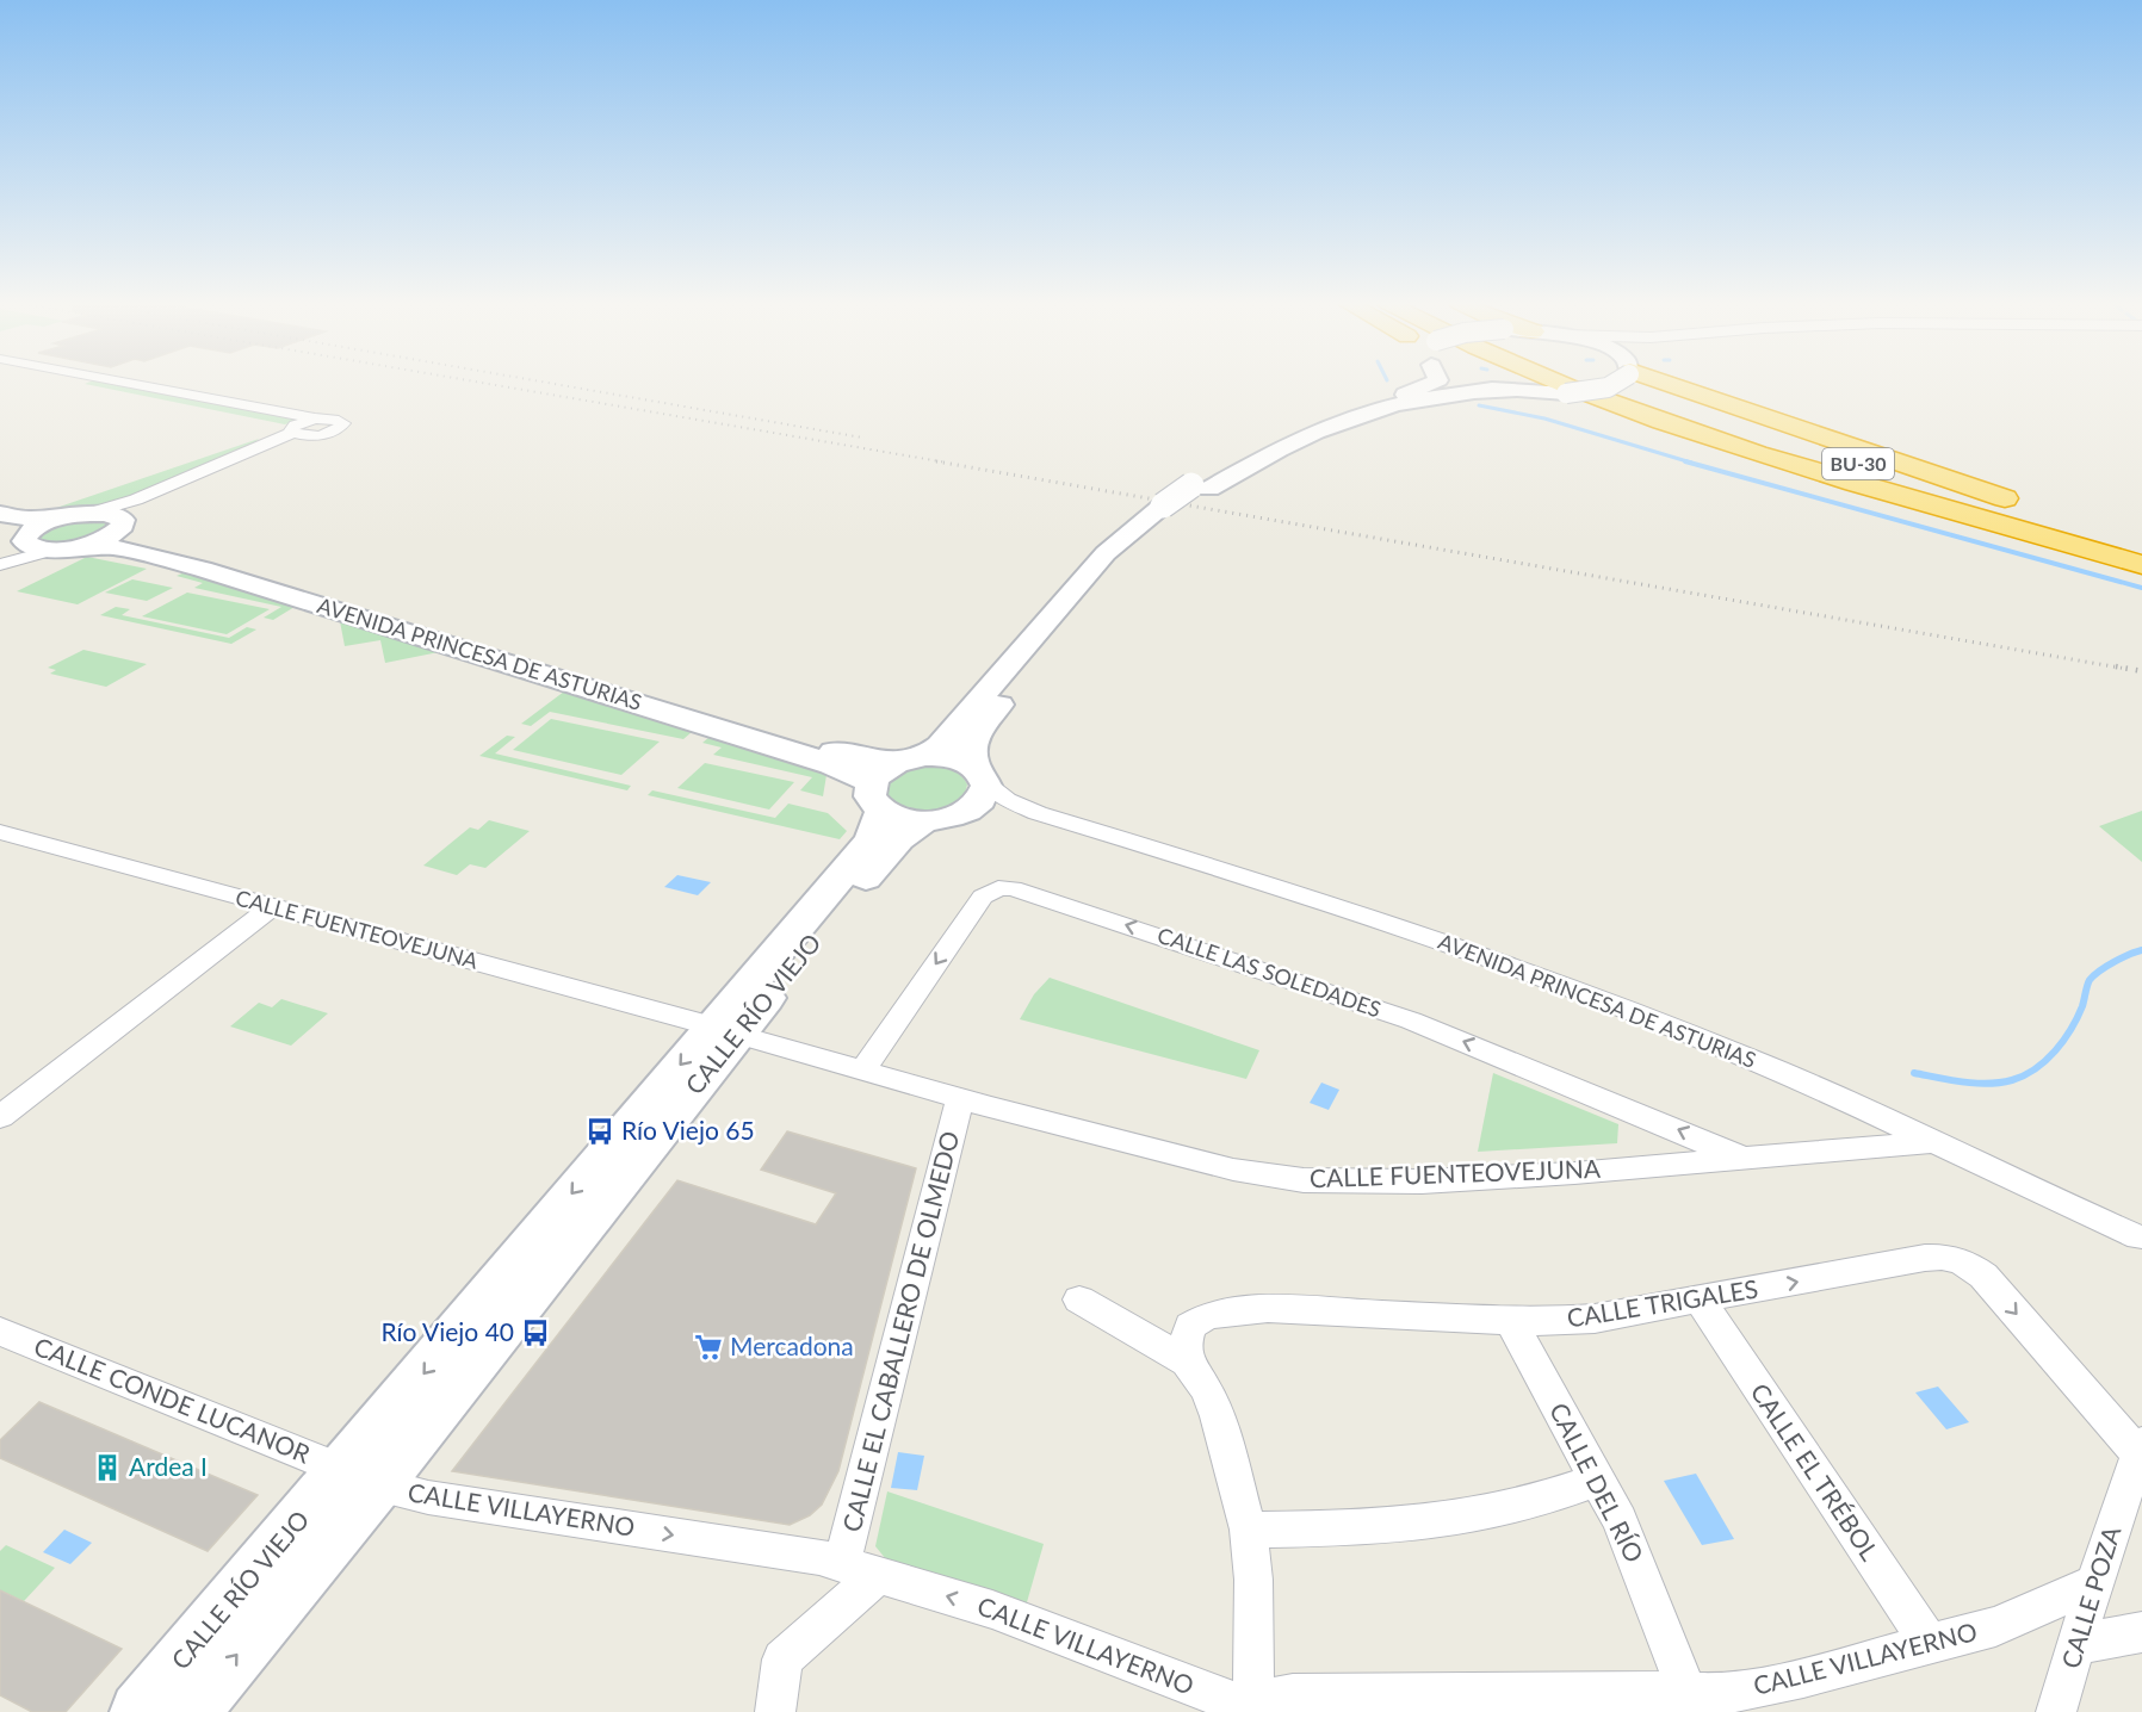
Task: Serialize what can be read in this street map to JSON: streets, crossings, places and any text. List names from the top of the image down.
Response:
{
  "streets": {
    "highway": ["BU-30"],
    "main road": ["AVENIDA PRINCESA DE ASTURIAS", "CALLE RÍO VIEJO"],
    "street": [
      "CALLE FUENTEOVEJUNA",
      "CALLE LAS SOLEDADES",
      "CALLE TRIGALES",
      "CALLE EL CABALLERO DE OLMEDO",
      "CALLE CONDE LUCANOR",
      "CALLE EL TRÉBOL",
      "CALLE DEL RÍO",
      "CALLE VILLAYERNO",
      "CALLE POZA"
    ]
  },
  "crossings": [
    ["AVENIDA PRINCESA DE ASTURIAS", "CALLE FUENTEOVEJUNA"],
    ["AVENIDA PRINCESA DE ASTURIAS", "CALLE RÍO VIEJO"],
    ["CALLE FUENTEOVEJUNA", "CALLE LAS SOLEDADES"],
    ["CALLE FUENTEOVEJUNA", "CALLE RÍO VIEJO"],
    ["CALLE FUENTEOVEJUNA", "CALLE EL CABALLERO DE OLMEDO"],
    ["CALLE RÍO VIEJO", "CALLE CONDE LUCANOR"],
    ["CALLE RÍO VIEJO", "CALLE VILLAYERNO"],
    ["CALLE TRIGALES", "CALLE EL TRÉBOL"],
    ["CALLE TRIGALES", "CALLE DEL RÍO"],
    ["CALLE TRIGALES", "CALLE POZA"],
    ["CALLE EL CABALLERO DE OLMEDO", "CALLE VILLAYERNO"],
    ["CALLE CONDE LUCANOR", "CALLE VILLAYERNO"],
    ["CALLE EL TRÉBOL", "CALLE VILLAYERNO"],
    ["CALLE DEL RÍO", "CALLE VILLAYERNO"],
    ["CALLE VILLAYERNO", "CALLE POZA"]
  ],
  "one_way": ["CALLE LAS SOLEDADES", "CALLE TRIGALES"],
  "places": {
    "bus stop": ["Río Viejo 65", "Río Viejo 40"],
    "supermarket": ["Mercadona"],
    "building": ["Ardea I"]
  }
}
